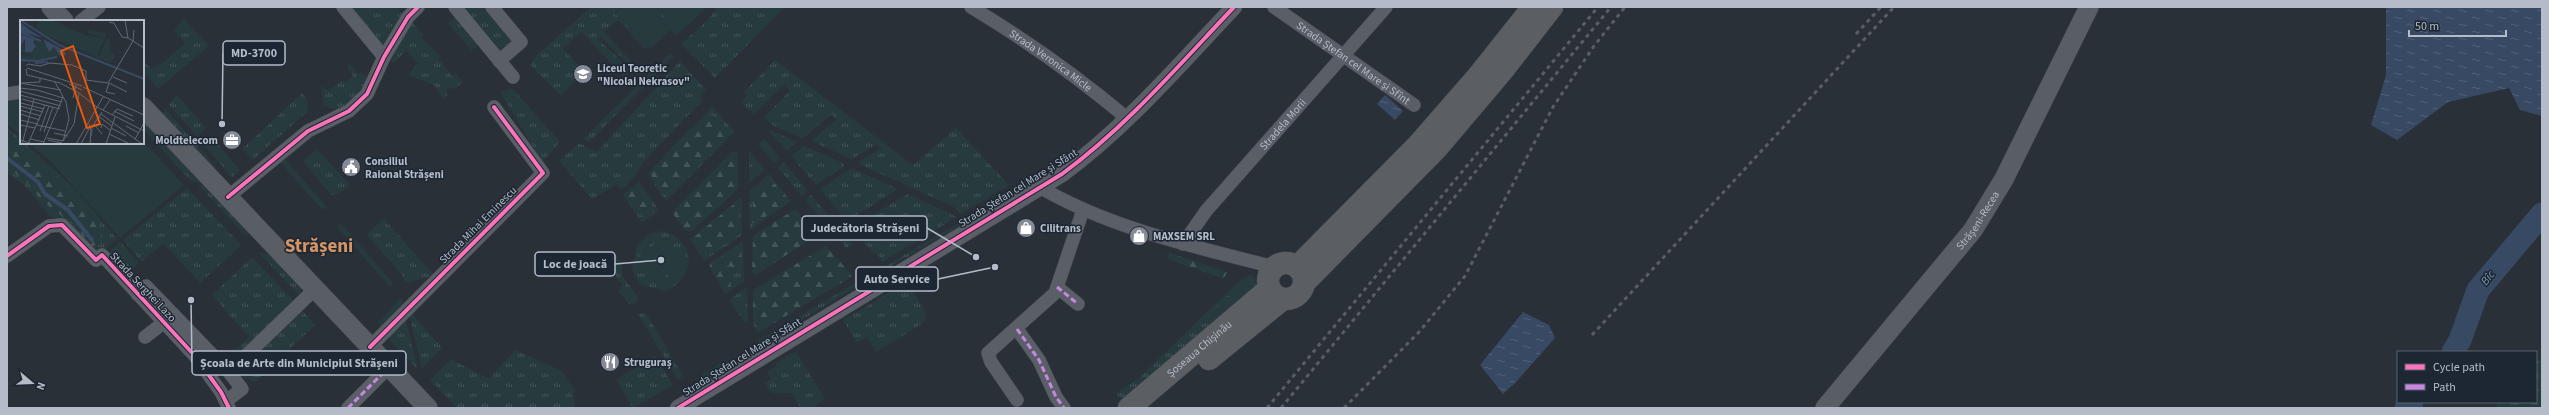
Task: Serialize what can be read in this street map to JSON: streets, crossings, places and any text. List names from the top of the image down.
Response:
{
  "streets": {
    "highway": ["Șoseaua Chișinău"],
    "main road": ["Strășeni-Recea"],
    "street": [
      "Strada Veronica Micle",
      "Strada Ștefan cel Mare și Sfînt",
      "Stradela Morii",
      "Strada Ștefan cel Mare și Sfânt",
      "Strada Mihai Eminescu",
      "Strada Serghei Lazo"
    ]
  },
  "crossings": [
    ["Strada Veronica Micle", "Strada Ștefan cel Mare și Sfânt"],
    ["Strada Ștefan cel Mare și Sfînt", "Stradela Morii"]
  ],
  "districts": ["Strășeni"],
  "water": ["Bîc"],
  "places": {
    "school or university": ["Liceul Teoretic \"Nicolai Nekrasov\""],
    "other": [
      "MD-3700",
      "Judecătoria Strășeni",
      "Loc de joacă",
      "Auto Service",
      "Școala de Arte din Municipiul Strășeni"
    ],
    "office": ["Moldtelecom"],
    "public building": ["Consiliul Raional Strășeni"],
    "shop": ["Cilitrans", "MAXSEM SRL"],
    "restaurant": ["Struguraș"]
  },
  "legend": ["Cycle path", "Path"],
  "scale_bar": "50 m",
  "north": "right"
}
